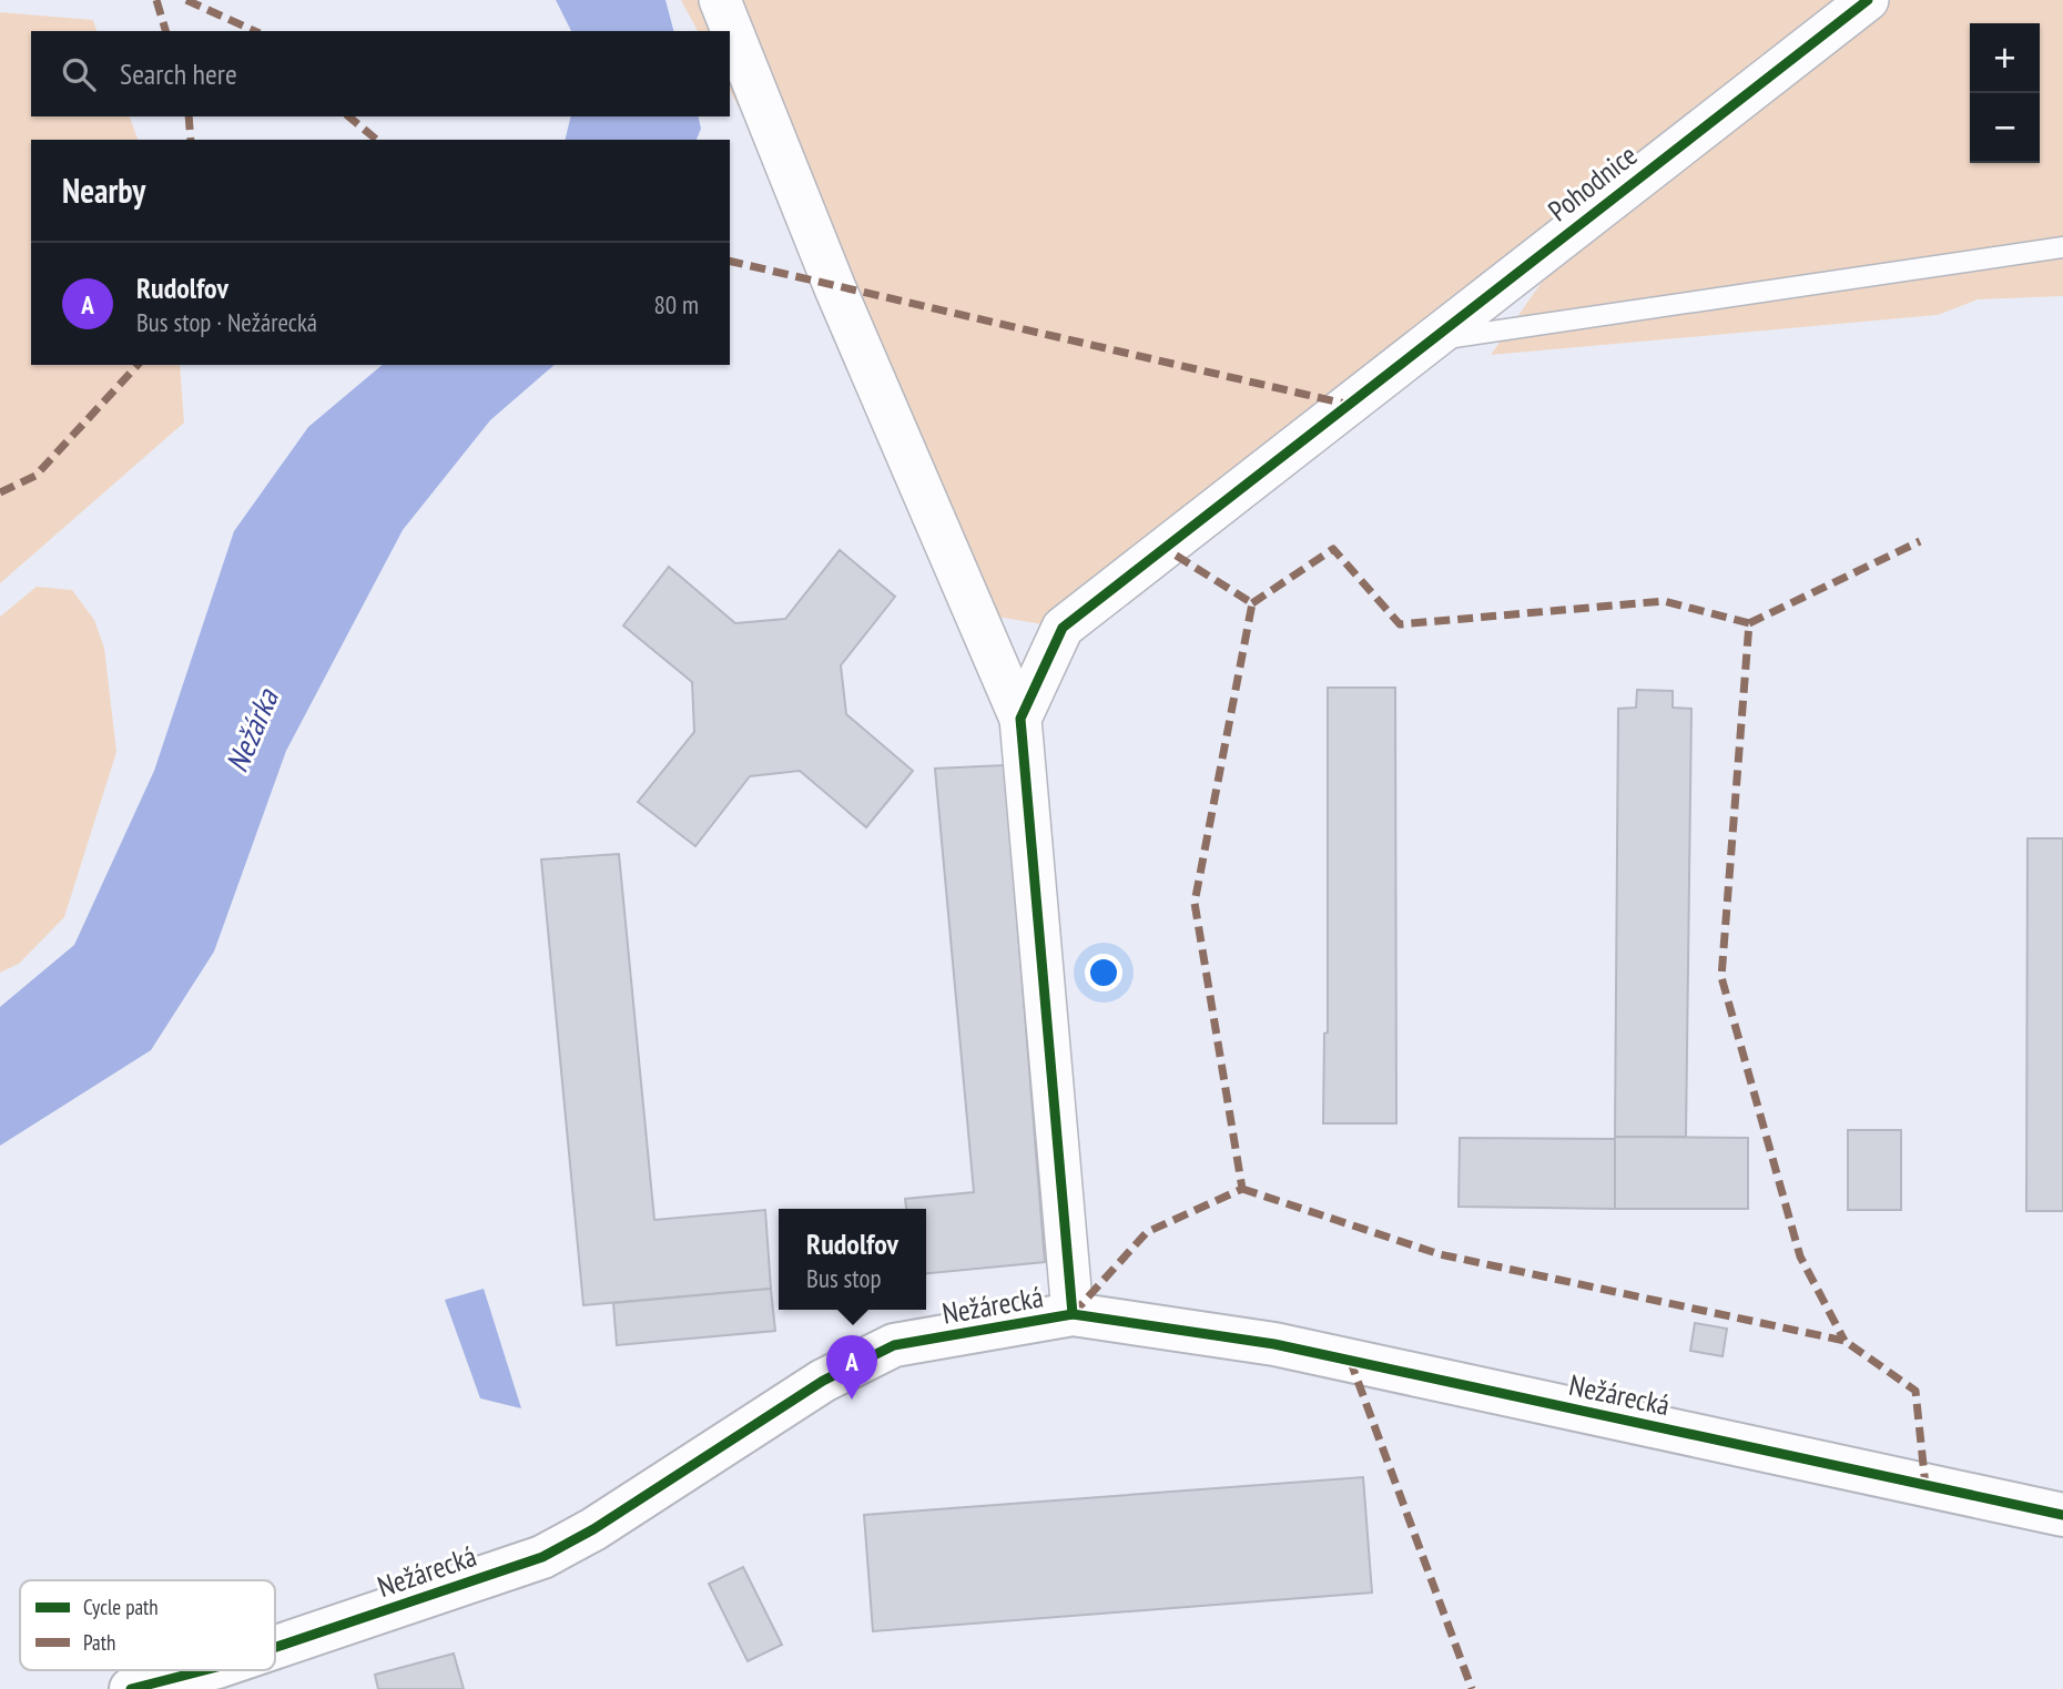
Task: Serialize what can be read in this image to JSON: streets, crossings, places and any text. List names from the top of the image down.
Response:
{
  "streets": {
    "street": ["Pohodnice", "Nežárecká"]
  },
  "water": ["Nežárka"],
  "legend": ["Cycle path", "Path"],
  "page": {
    "map_buttons": ["+", "−"],
    "search": "Search here",
    "heading": "Nearby",
    "list": [
      {
        "mark": "A",
        "name": "Rudolfov",
        "note": "Bus stop · Nežárecká",
        "value": "80 m"
      }
    ],
    "popup": ["Rudolfov", "Bus stop"],
    "pins": "A"
  }
}
